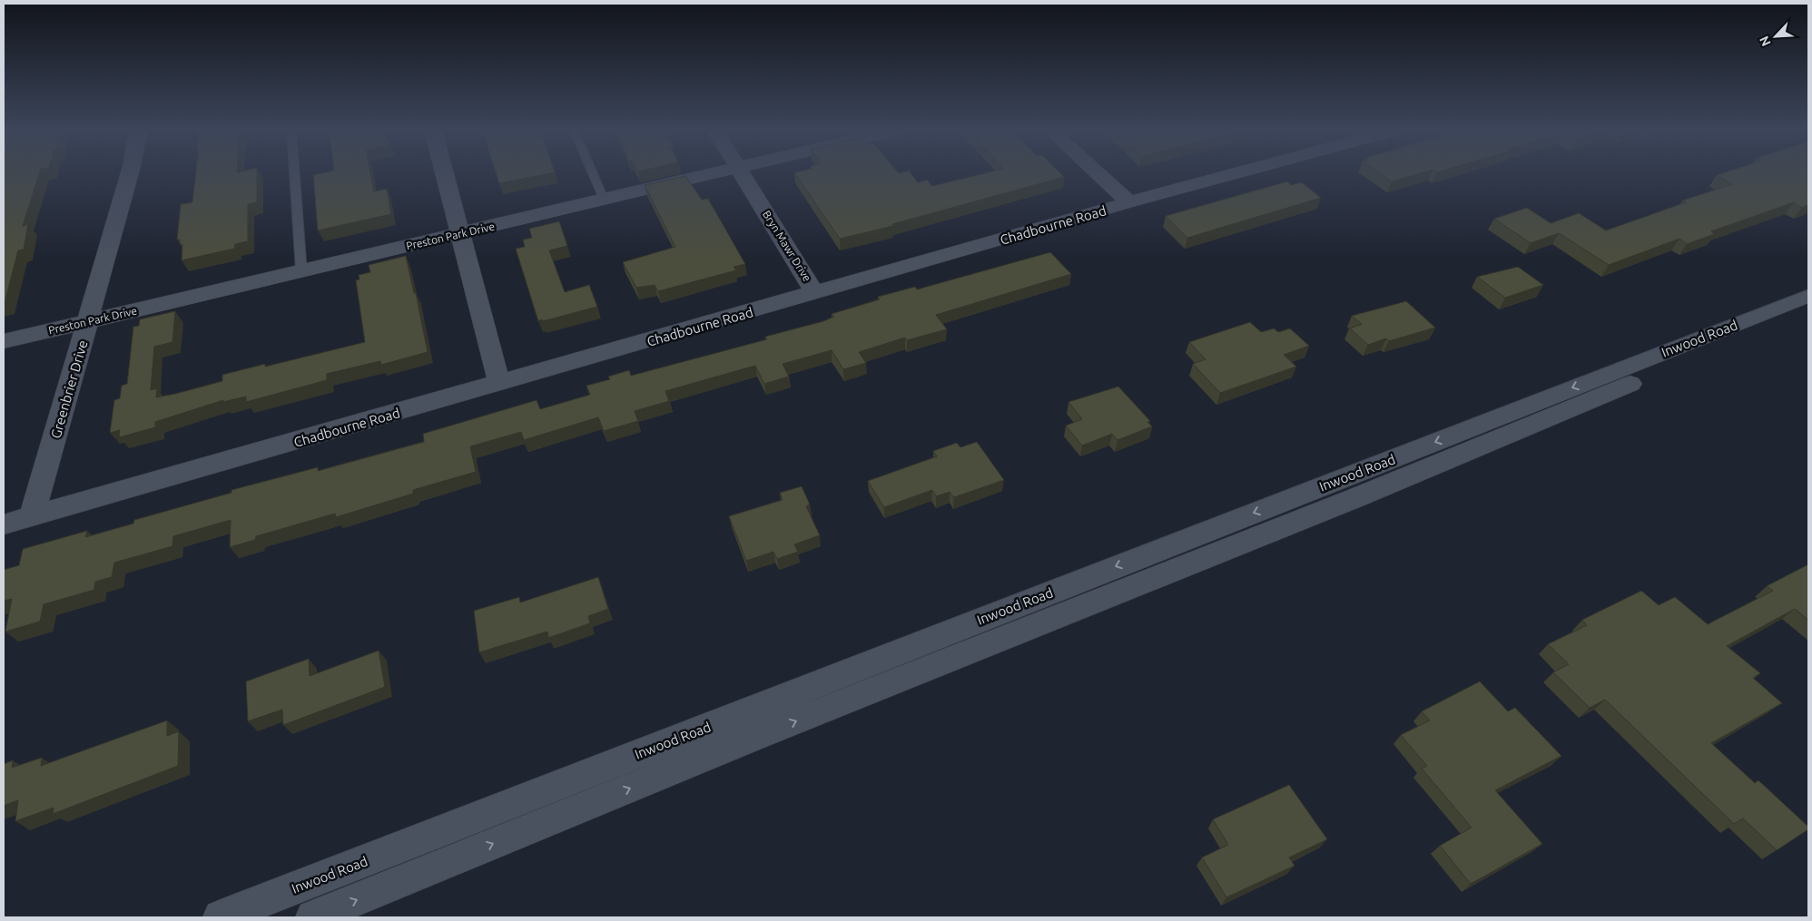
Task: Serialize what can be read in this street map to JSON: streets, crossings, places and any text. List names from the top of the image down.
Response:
{
  "streets": {
    "street": [
      "Chadbourne Road",
      "Preston Park Drive",
      "Bryn Mawr Drive",
      "Inwood Road",
      "Greenbrier Drive"
    ]
  },
  "crossings": [
    ["Chadbourne Road", "Bryn Mawr Drive"],
    ["Chadbourne Road", "Greenbrier Drive"],
    ["Preston Park Drive", "Greenbrier Drive"]
  ],
  "north": "bottom left"
}
